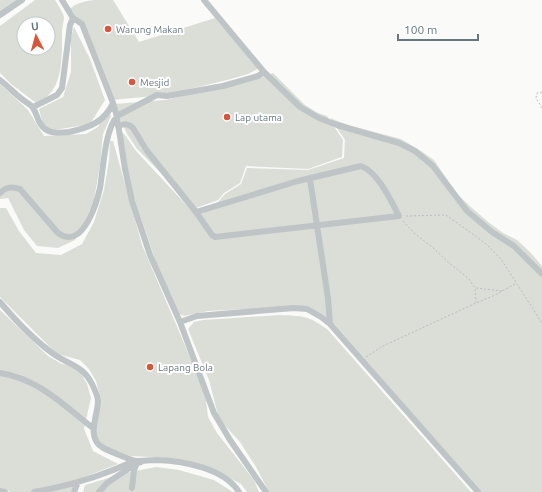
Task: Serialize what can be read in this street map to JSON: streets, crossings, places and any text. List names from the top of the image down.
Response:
{
  "places": [
    "Warung Makan",
    "Mesjid",
    "Lap utama",
    "Lapang Bola"
  ],
  "scale_bar": "100 m",
  "north": "top"
}
